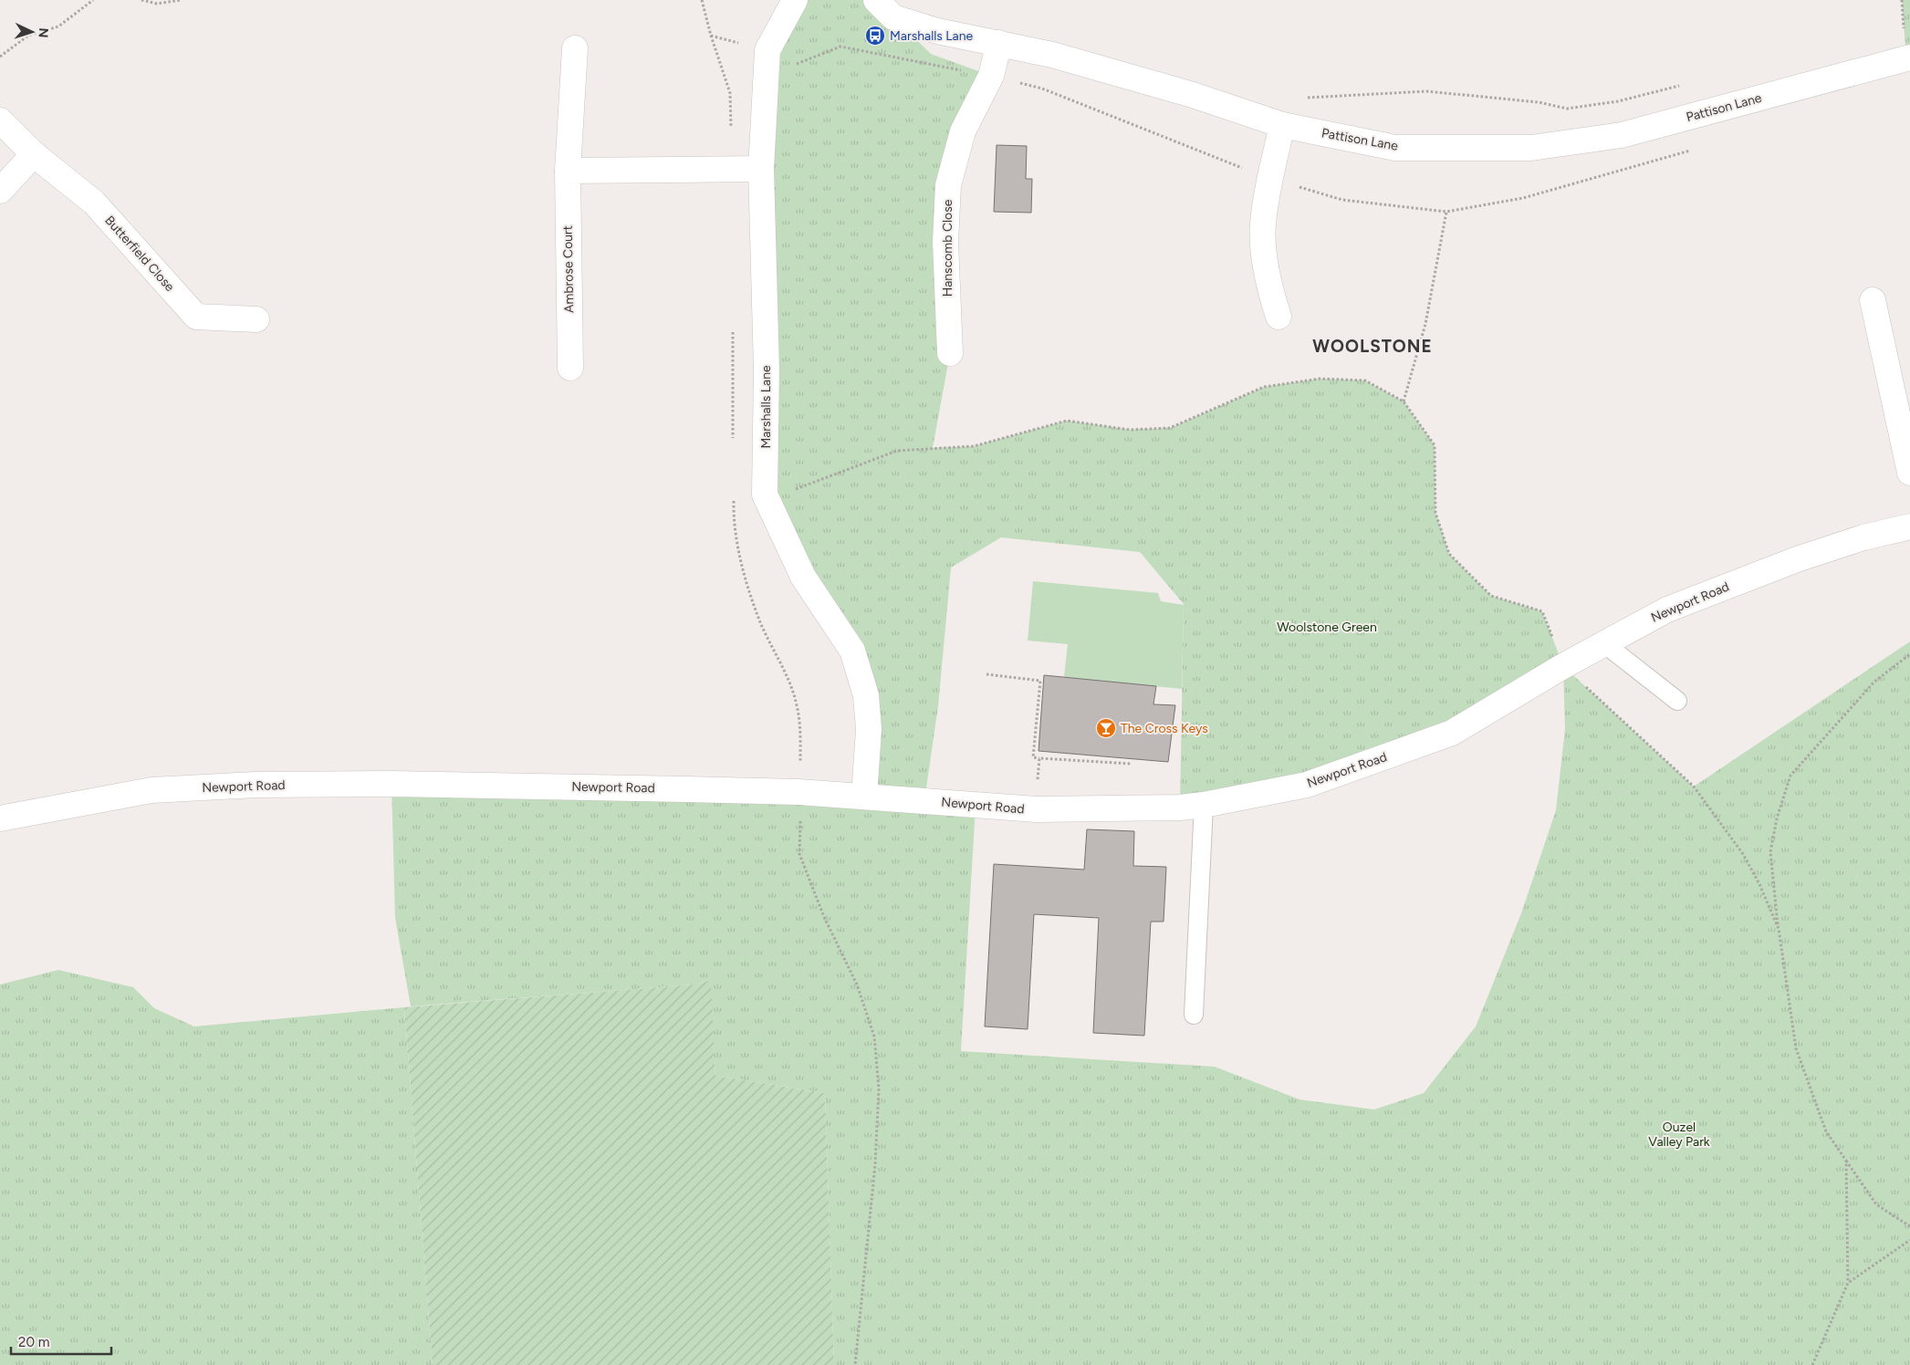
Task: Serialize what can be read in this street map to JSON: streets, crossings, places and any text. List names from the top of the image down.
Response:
{
  "streets": {
    "street": [
      "Pattison Lane",
      "Hanscomb Close",
      "Butterfield Close",
      "Ambrose Court",
      "Marshalls Lane",
      "Newport Road"
    ]
  },
  "crossings": [
    ["Pattison Lane", "Hanscomb Close"],
    ["Marshalls Lane", "Newport Road"]
  ],
  "districts": ["WOOLSTONE"],
  "parks": ["Woolstone Green", "Ouzel Valley Park"],
  "places": {
    "bus stop": ["Marshalls Lane"],
    "bar": ["The Cross Keys"]
  },
  "scale_bar": "20 m",
  "north": "right"
}
